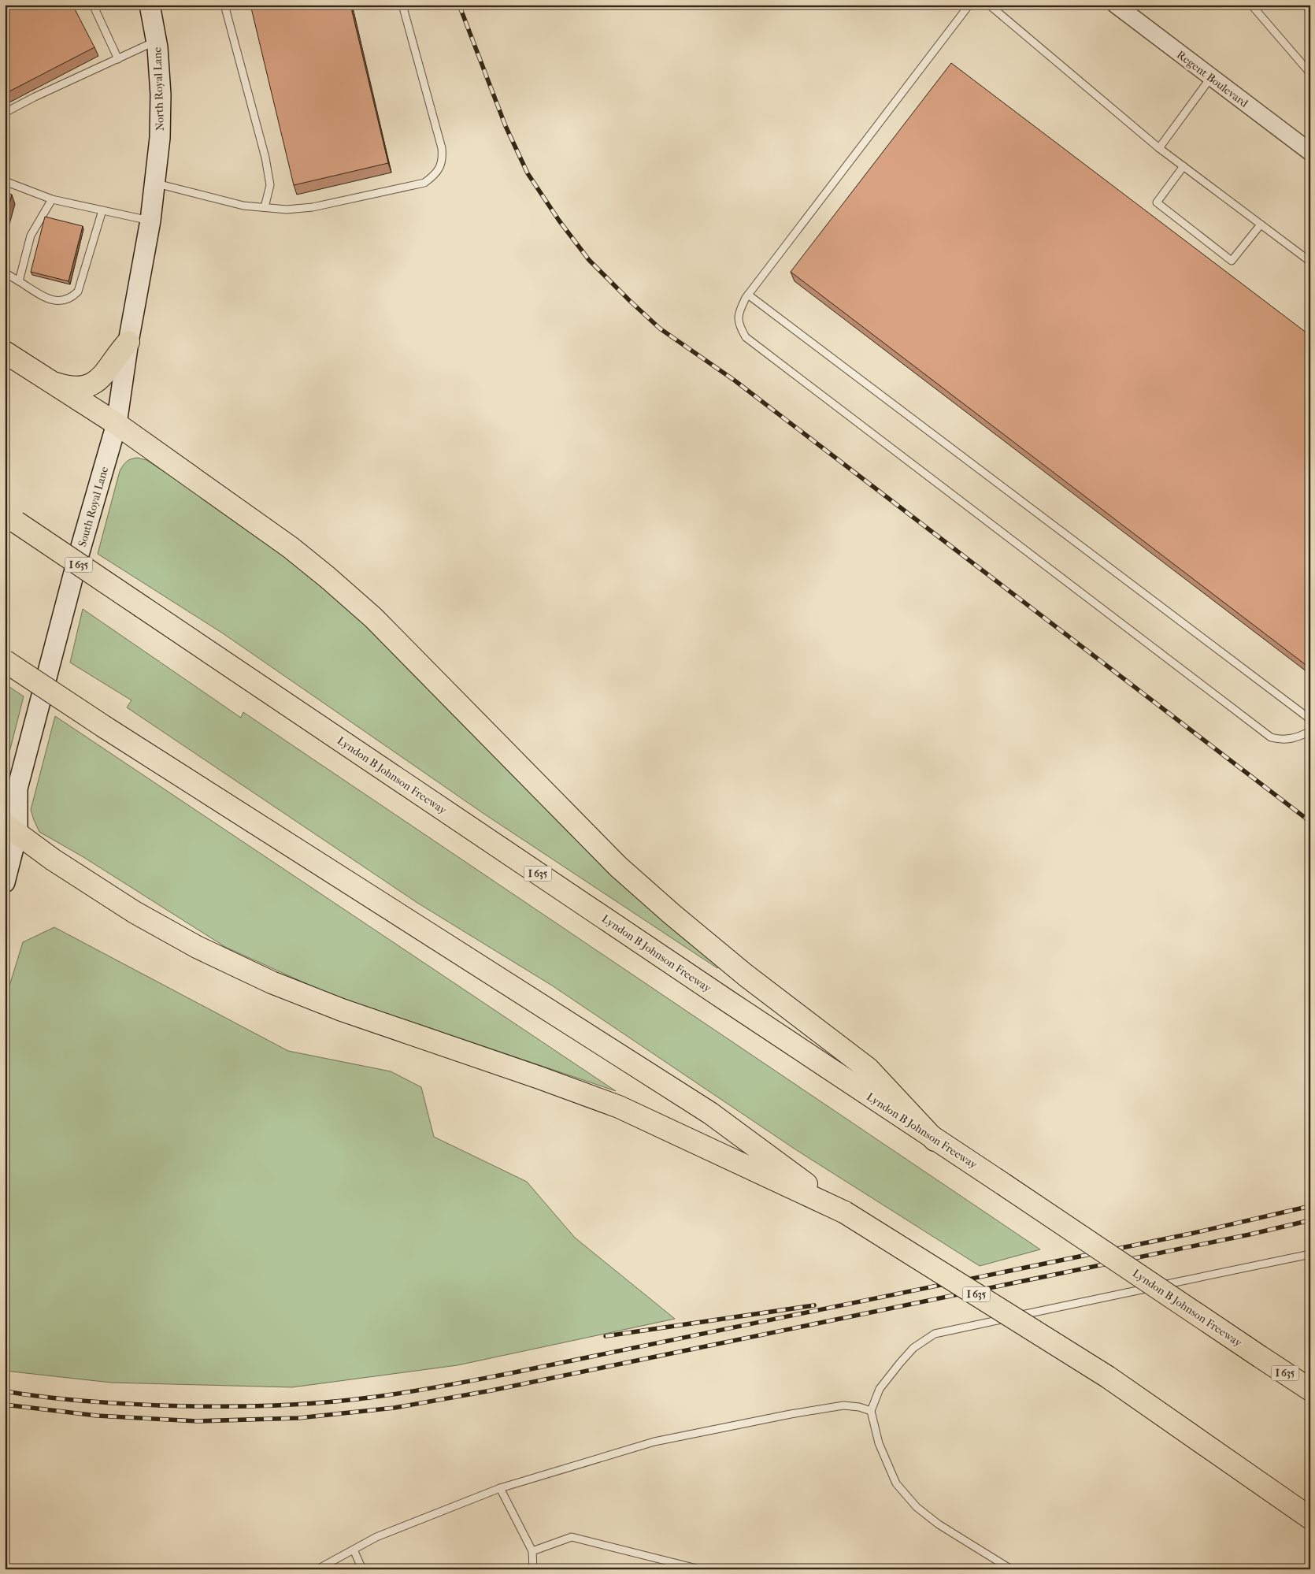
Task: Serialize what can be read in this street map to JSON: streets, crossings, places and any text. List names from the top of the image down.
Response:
{
  "streets": {
    "highway": ["I 635", "Lyndon B Johnson Freeway"],
    "main road": ["North Royal Lane", "South Royal Lane"],
    "street": ["Regent Boulevard"]
  },
  "crossings": [
    ["North Royal Lane", "South Royal Lane"]
  ]
}
